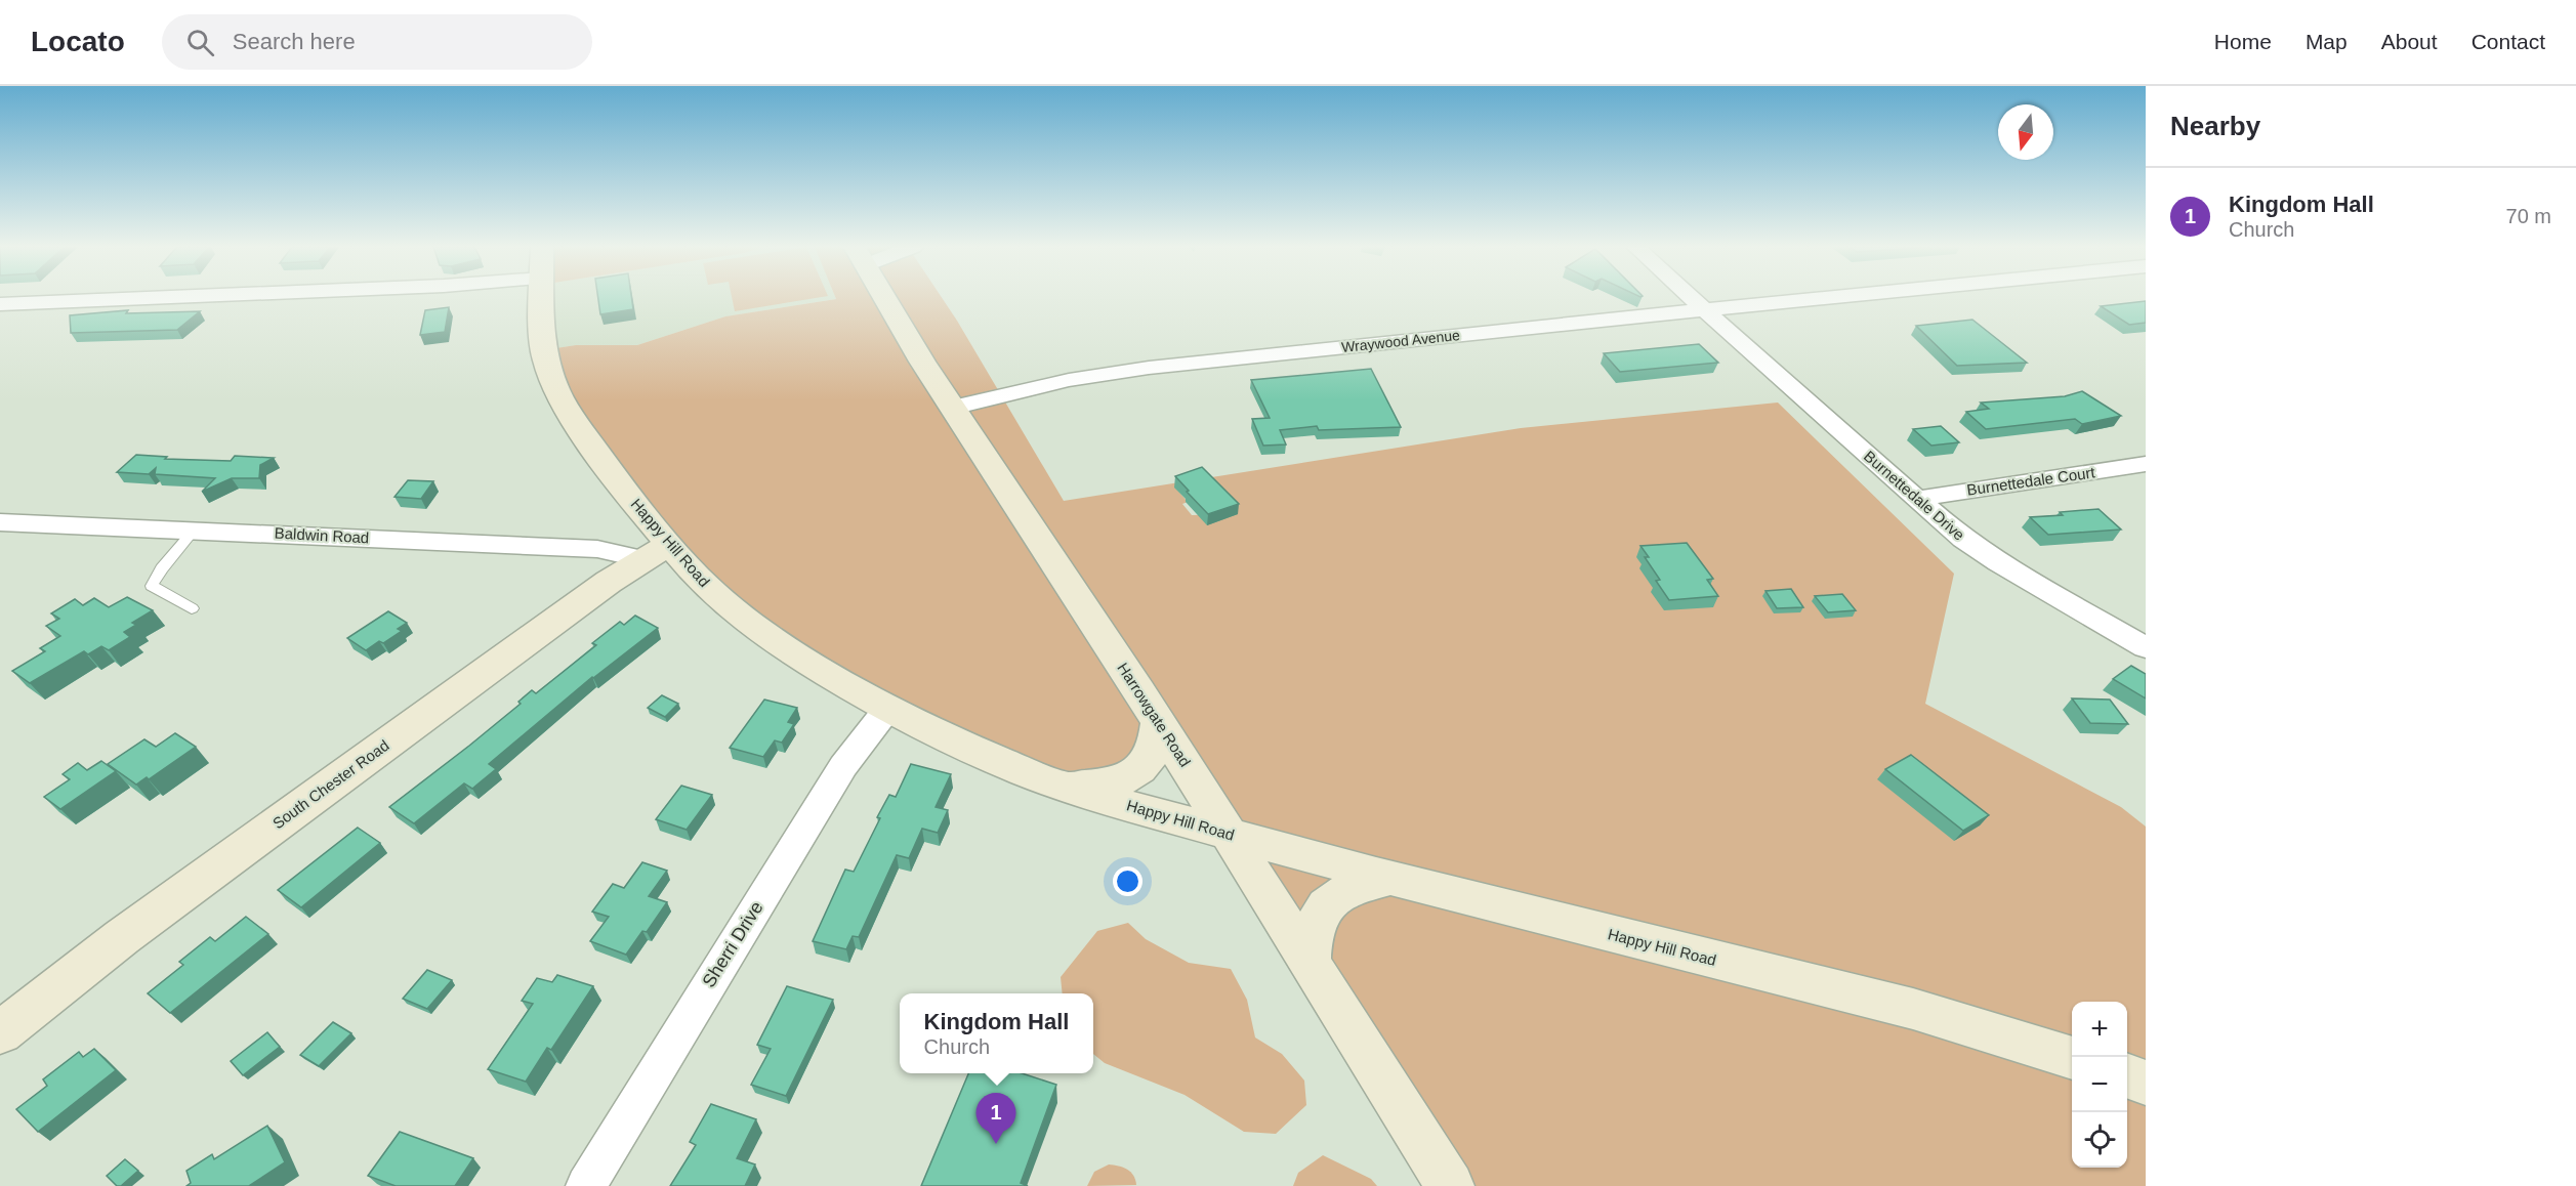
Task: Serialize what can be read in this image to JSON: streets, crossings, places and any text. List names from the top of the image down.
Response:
{
  "streets": {
    "street": [
      "Wraywood Avenue",
      "Burnettedale Court",
      "Burnettedale Drive",
      "Baldwin Road",
      "Happy Hill Road",
      "Harrowgate Road",
      "South Chester Road",
      "Sherri Drive"
    ]
  },
  "crossings": [
    ["Wraywood Avenue", "Burnettedale Drive"],
    ["Wraywood Avenue", "Harrowgate Road"],
    ["Burnettedale Court", "Burnettedale Drive"],
    ["Baldwin Road", "Happy Hill Road"],
    ["Baldwin Road", "South Chester Road"],
    ["Happy Hill Road", "Harrowgate Road"],
    ["Happy Hill Road", "South Chester Road"],
    ["Happy Hill Road", "Sherri Drive"]
  ],
  "north": "bottom",
  "page": {
    "header": "Locato",
    "search": "Search here",
    "nav": [
      "Home",
      "Map",
      "About",
      "Contact"
    ],
    "heading": "Nearby",
    "list": [
      {
        "mark": "1",
        "name": "Kingdom Hall",
        "note": "Church",
        "value": "70 m"
      }
    ],
    "popup": ["Kingdom Hall", "Church"],
    "map_buttons": ["+", "−"],
    "pins": "1"
  }
}
